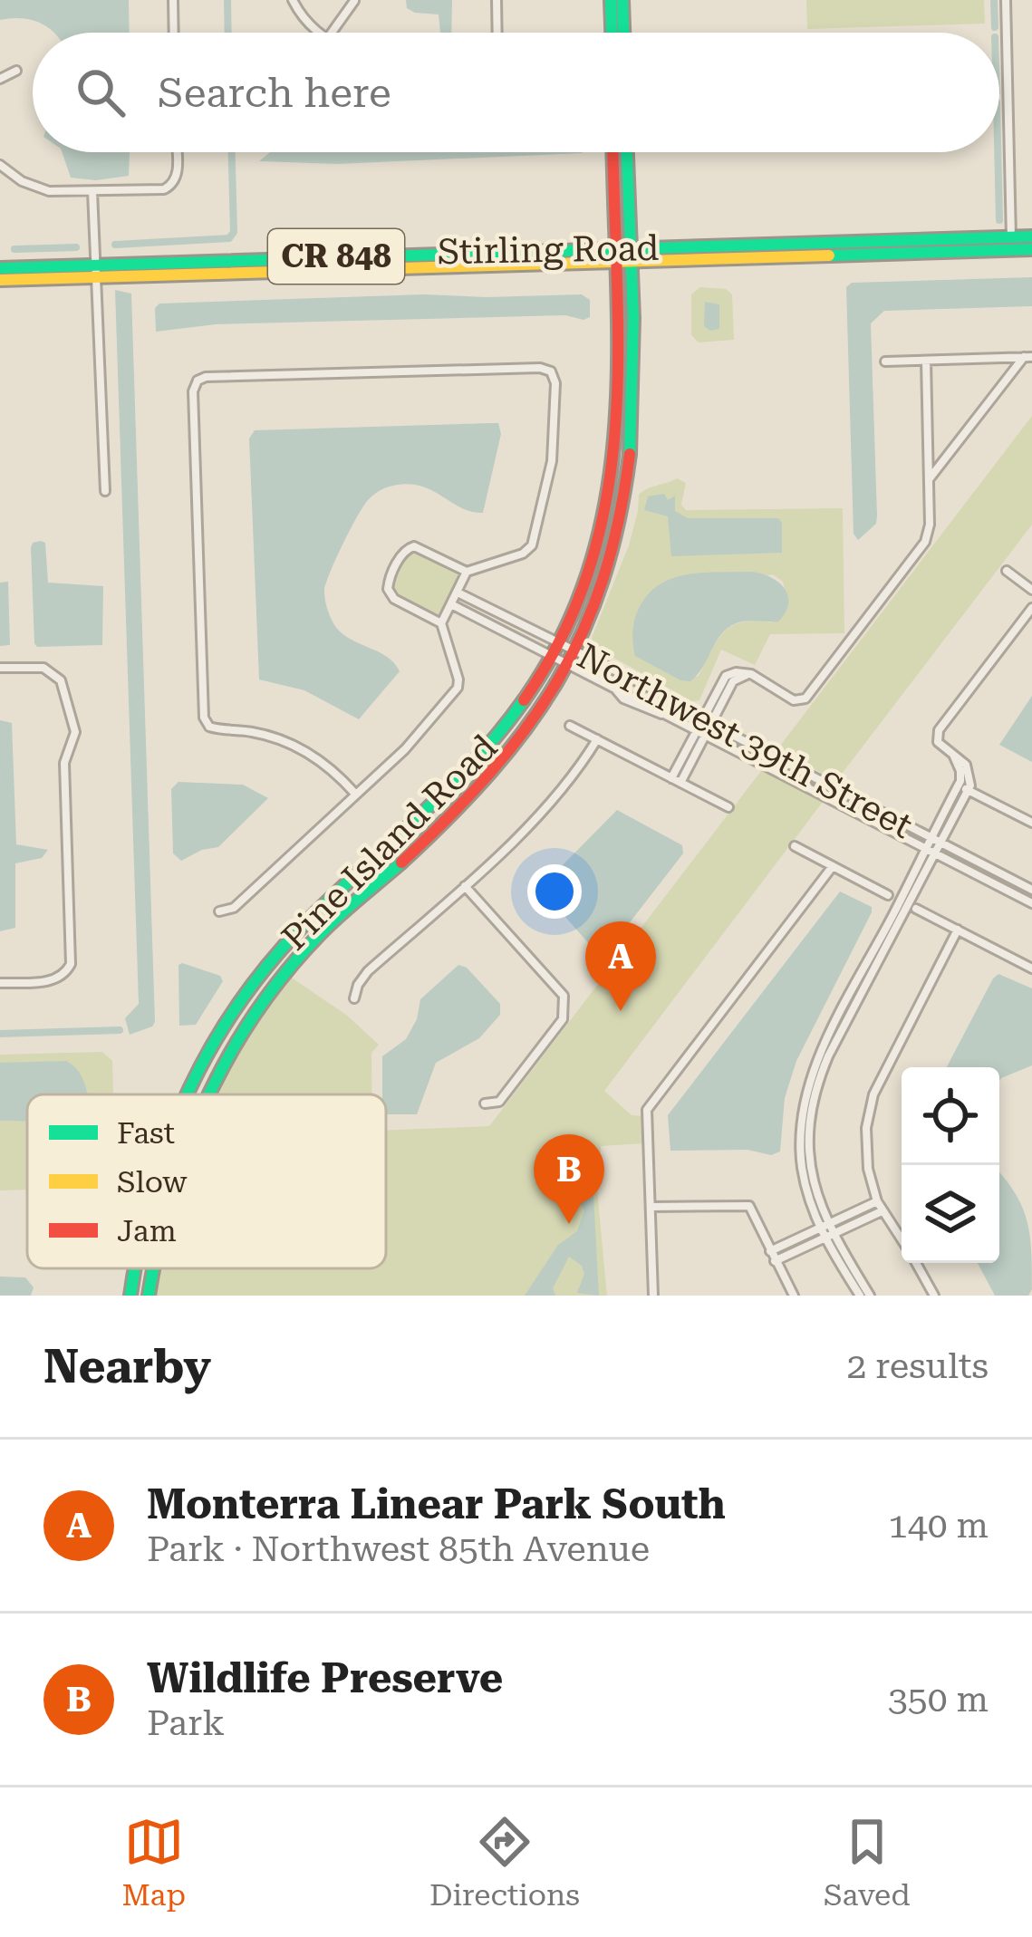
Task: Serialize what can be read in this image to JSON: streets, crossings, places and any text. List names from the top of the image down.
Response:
{
  "streets": {
    "main road": ["Stirling Road", "CR 848", "Pine Island Road"],
    "street": ["Northwest 39th Street"]
  },
  "crossings": [
    ["Stirling Road", "Pine Island Road"],
    ["Northwest 39th Street", "Pine Island Road"]
  ],
  "legend": ["Fast", "Slow", "Jam"],
  "page": {
    "search": "Search here",
    "pins": ["A", "B"],
    "heading": ["Nearby", "2 results"],
    "list": [
      {
        "mark": "A",
        "name": "Monterra Linear Park South",
        "note": "Park · Northwest 85th Avenue",
        "value": "140 m"
      },
      {
        "mark": "B",
        "name": "Wildlife Preserve",
        "note": "Park",
        "value": "350 m"
      }
    ],
    "nav": ["Map", "Directions", "Saved"]
  }
}
